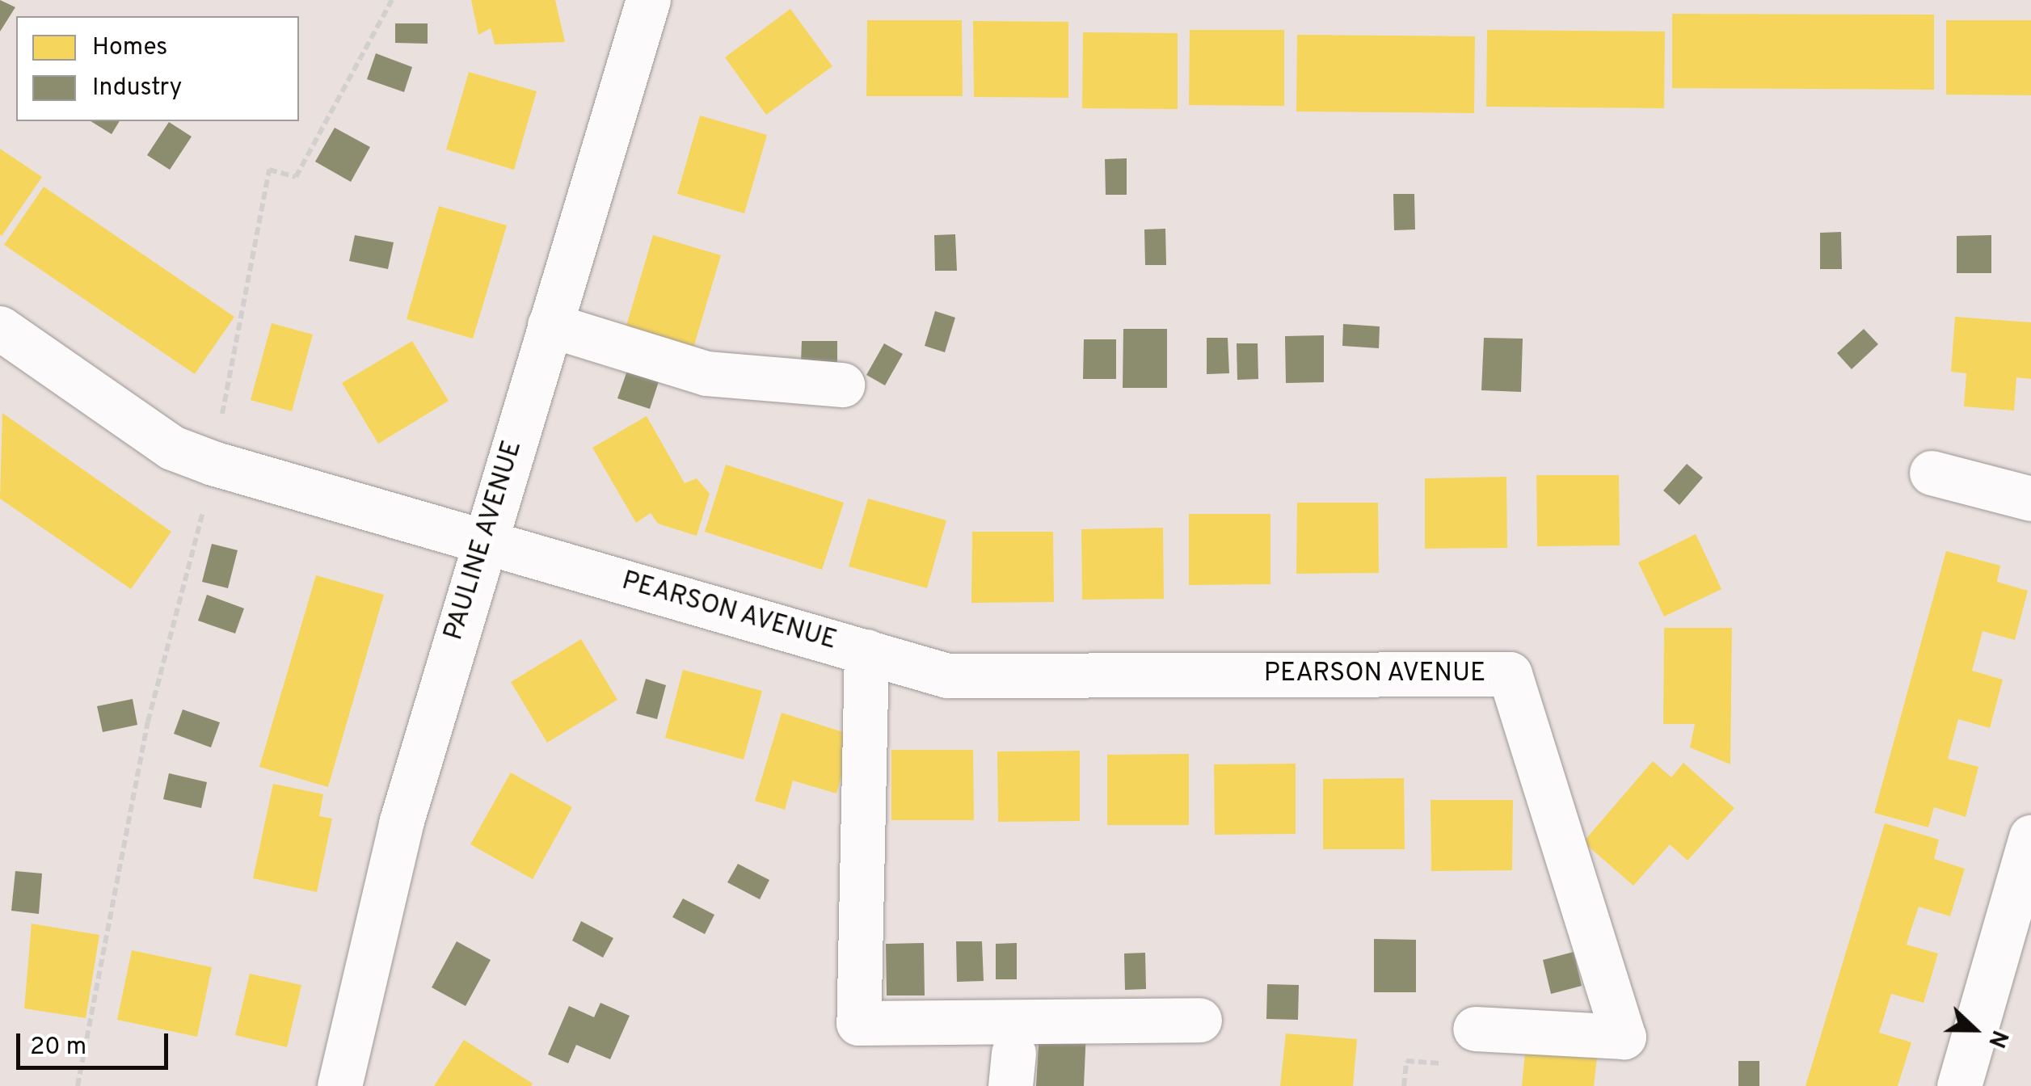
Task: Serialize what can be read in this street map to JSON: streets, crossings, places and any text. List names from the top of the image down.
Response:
{
  "streets": {
    "street": ["PAULINE AVENUE", "PEARSON AVENUE"]
  },
  "crossings": [
    ["PAULINE AVENUE", "PEARSON AVENUE"]
  ],
  "legend": ["Homes", "Industry"],
  "scale_bar": "20 m",
  "north": "right"
}
